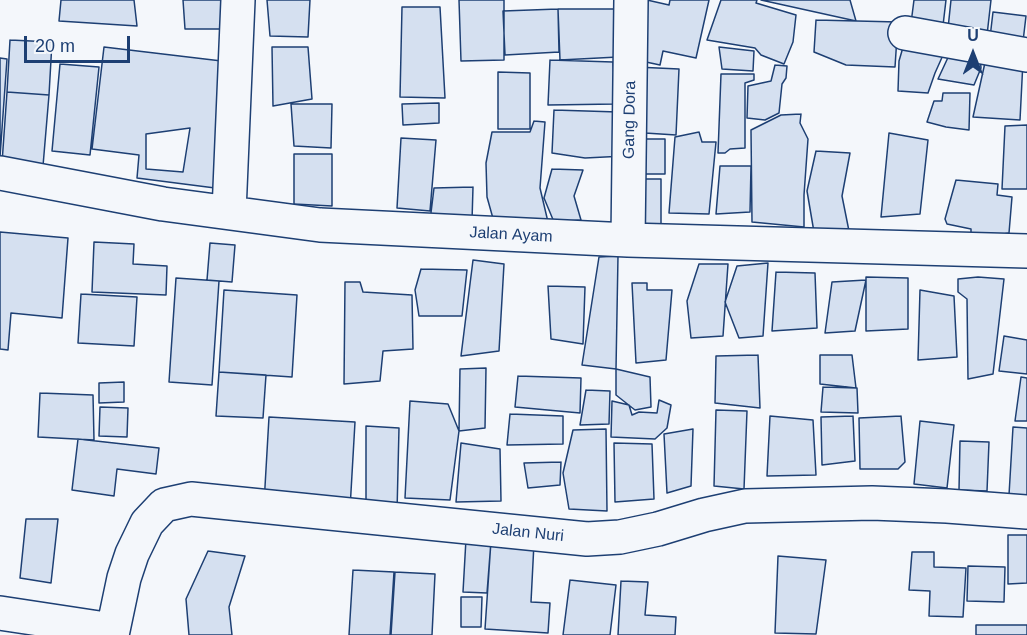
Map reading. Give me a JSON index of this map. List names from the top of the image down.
{
  "streets": {
    "street": ["Gang Dora", "Jalan Ayam", "Jalan Nuri"]
  },
  "crossings": [
    ["Gang Dora", "Jalan Ayam"]
  ],
  "scale_bar": "20 m",
  "north": "top"
}
